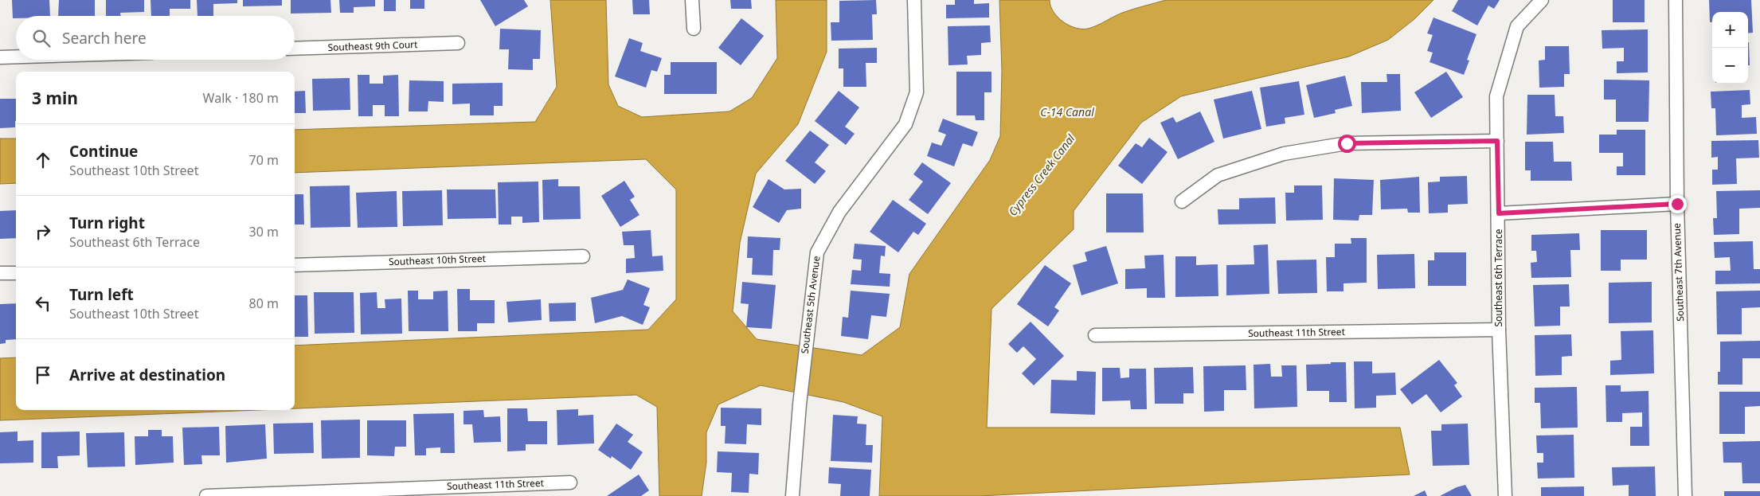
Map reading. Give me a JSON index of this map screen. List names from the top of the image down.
{
  "streets": {
    "street": [
      "Southeast 9th Court",
      "Southeast 10th Street",
      "Southeast 7th Avenue",
      "Southeast 6th Terrace",
      "Southeast 5th Avenue",
      "Southeast 11th Street"
    ]
  },
  "crossings": [
    ["Southeast 6th Terrace", "Southeast 11th Street"]
  ],
  "water": ["C-14 Canal", "Cypress Creek Canal"],
  "page": {
    "map_buttons": ["+", "−"],
    "search": "Search here",
    "heading": ["3 min", "Walk · 180 m"],
    "list": [
      ["Continue", "Southeast 10th Street", "70 m"],
      ["Turn right", "Southeast 6th Terrace", "30 m"],
      ["Turn left", "Southeast 10th Street", "80 m"],
      "Arrive at destination"
    ]
  }
}
